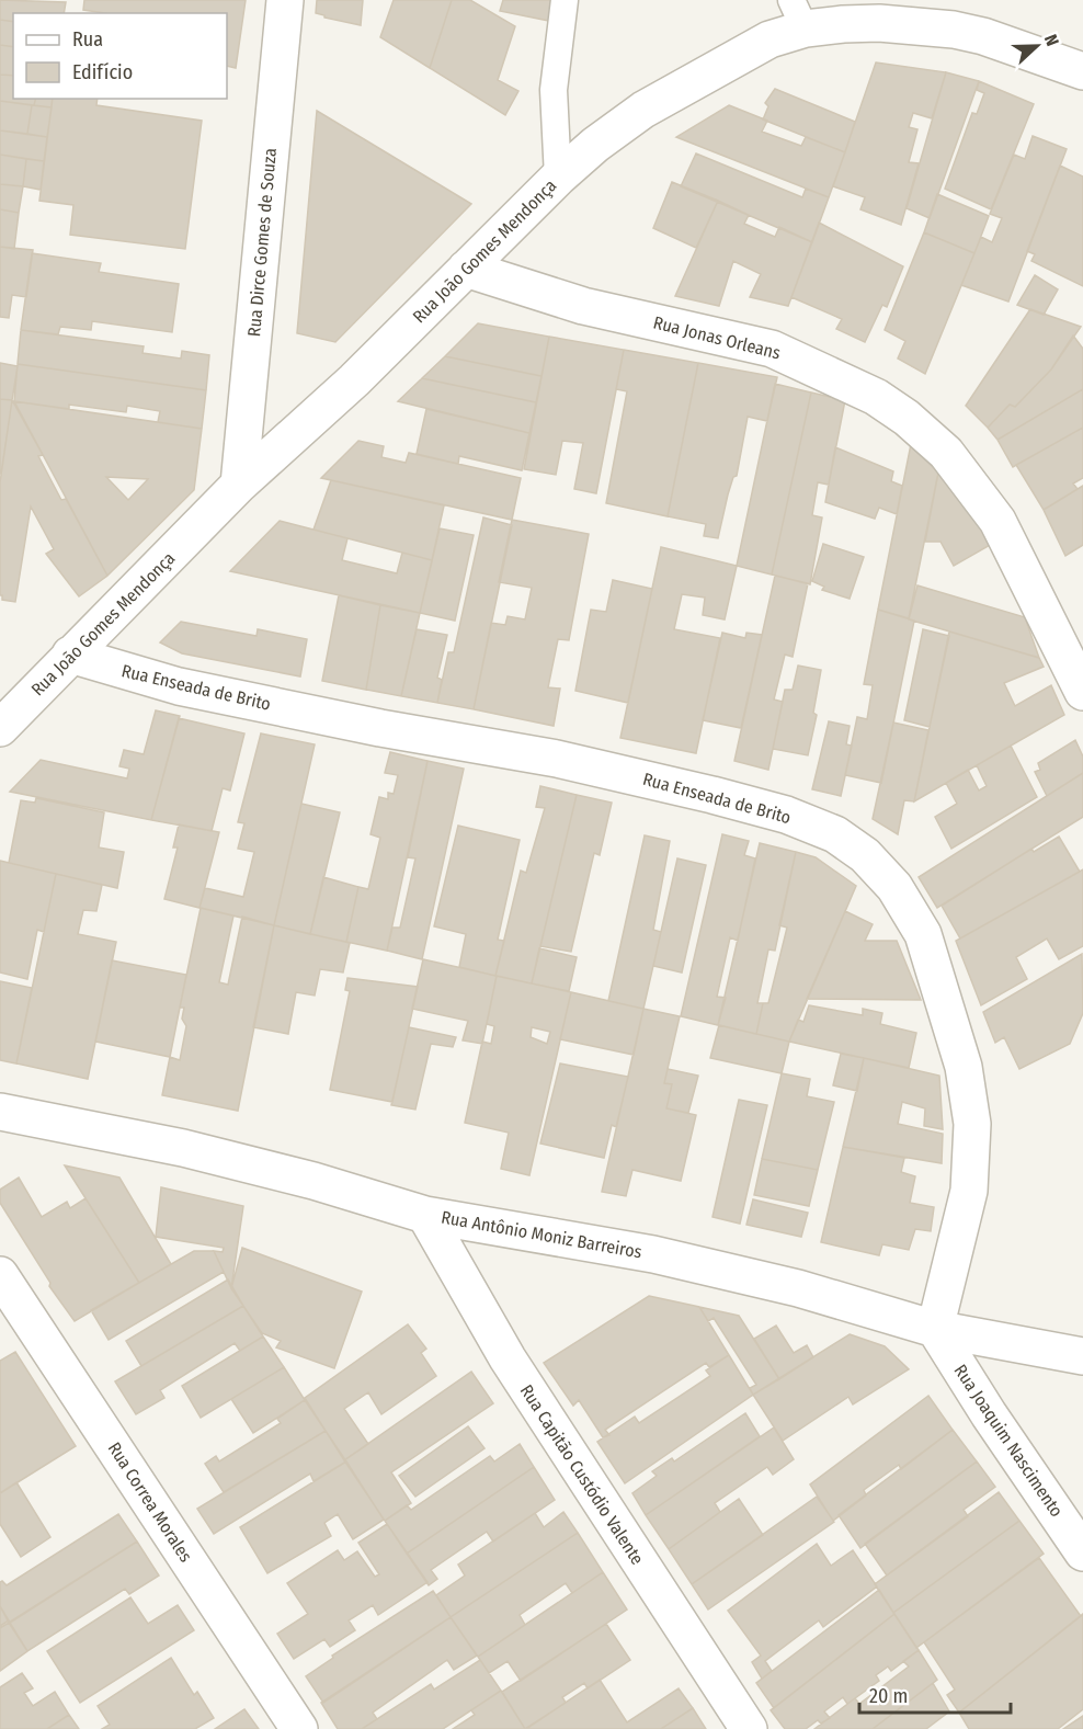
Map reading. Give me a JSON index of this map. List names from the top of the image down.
{
  "streets": {
    "street": [
      "Rua Dirce Gomes de Souza",
      "Rua João Gomes Mendonça",
      "Rua Jonas Orleans",
      "Rua Enseada de Brito",
      "Rua Antônio Moniz Barreiros",
      "Rua Joaquim Nascimento",
      "Rua Capitão Custódio Valente",
      "Rua Correa Morales"
    ]
  },
  "crossings": [
    ["Rua Dirce Gomes de Souza", "Rua João Gomes Mendonça"],
    ["Rua João Gomes Mendonça", "Rua Jonas Orleans"],
    ["Rua João Gomes Mendonça", "Rua Enseada de Brito"],
    ["Rua Enseada de Brito", "Rua Antônio Moniz Barreiros"],
    ["Rua Enseada de Brito", "Rua Joaquim Nascimento"],
    ["Rua Antônio Moniz Barreiros", "Rua Joaquim Nascimento"],
    ["Rua Antônio Moniz Barreiros", "Rua Capitão Custódio Valente"]
  ],
  "legend": ["Rua", "Edifício"],
  "scale_bar": "20 m",
  "north": "right"
}
